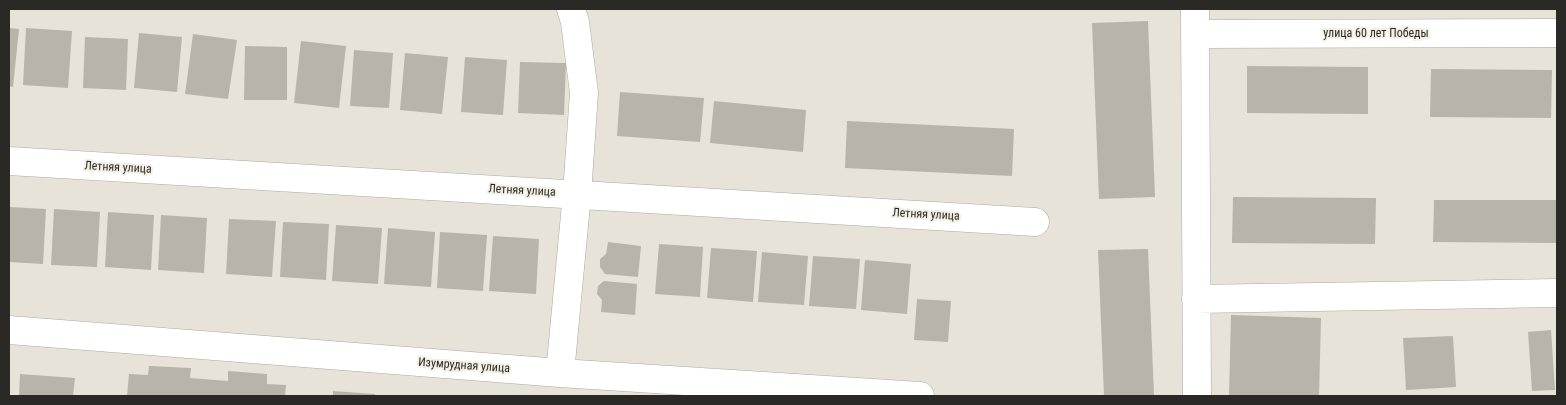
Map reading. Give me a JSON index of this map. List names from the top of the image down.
{
  "streets": {
    "street": ["улица 60 лет Победы", "Летняя улица", "Изумрудная улица"]
  }
}
